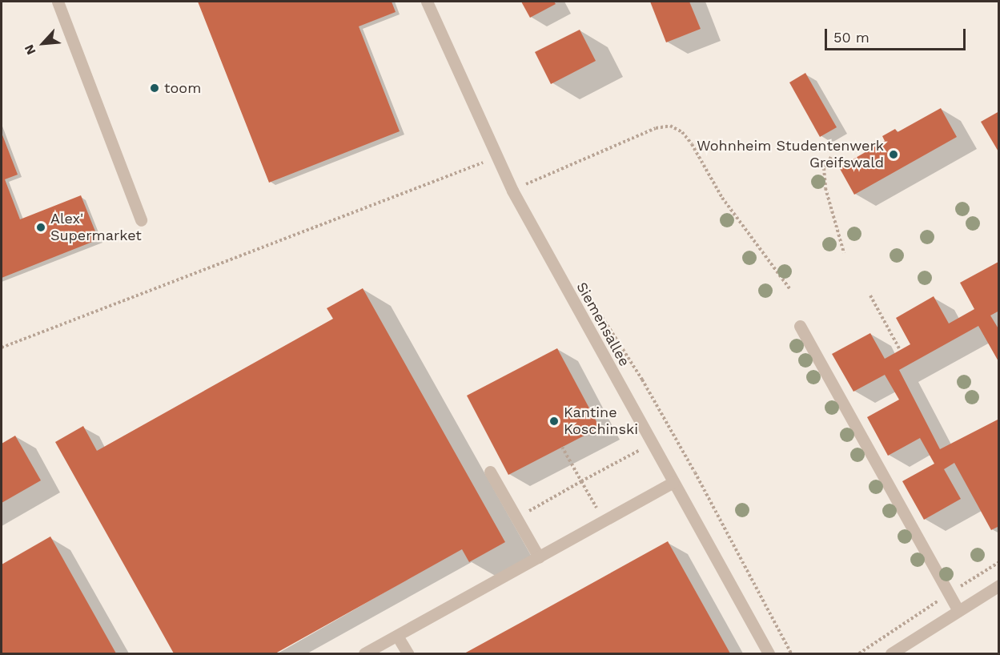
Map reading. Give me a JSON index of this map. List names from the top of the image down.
{
  "streets": {
    "street": ["Siemensallee"]
  },
  "places": [
    "toom",
    "Wohnheim Studentenwerk Greifswald",
    "Alex' Supermarket",
    "Kantine Koschinski"
  ],
  "scale_bar": "50 m",
  "north": "bottom left"
}
